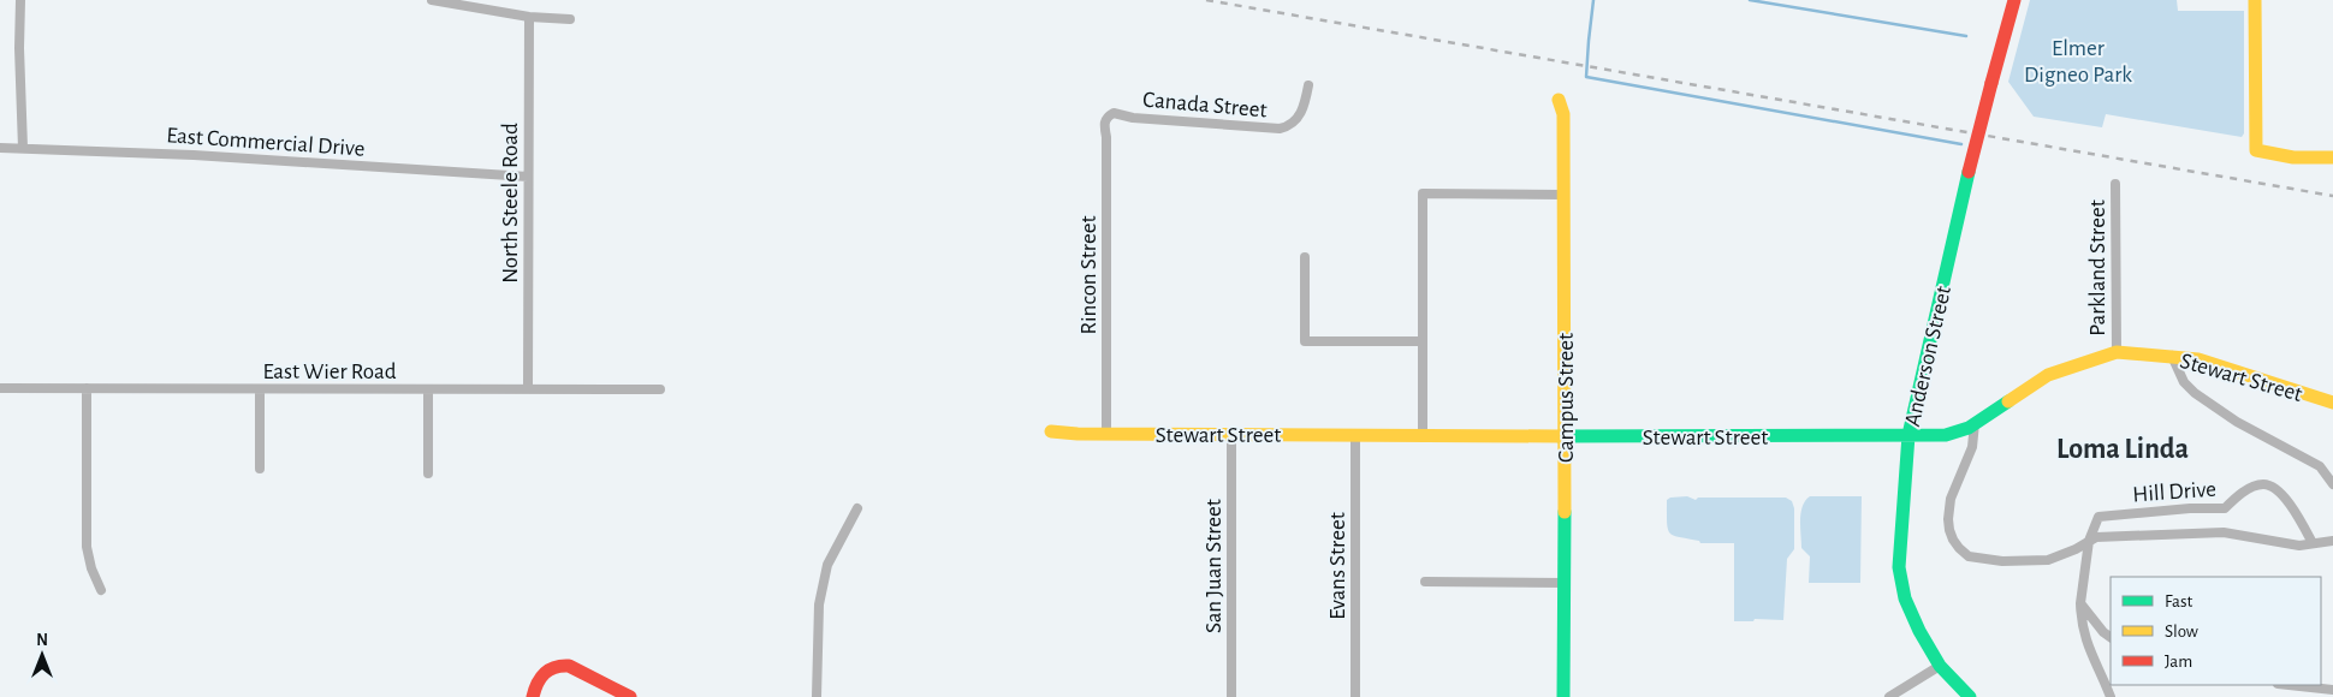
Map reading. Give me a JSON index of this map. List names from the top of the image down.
{
  "streets": {
    "street": [
      "Canada Street",
      "East Commercial Drive",
      "North Steele Road",
      "Parkland Street",
      "Rincon Street",
      "Anderson Street",
      "East Wier Road",
      "Stewart Street",
      "Campus Street",
      "Hill Drive",
      "San Juan Street",
      "Evans Street"
    ]
  },
  "crossings": [
    ["Canada Street", "Rincon Street"],
    ["East Commercial Drive", "North Steele Road"],
    ["North Steele Road", "East Wier Road"],
    ["Parkland Street", "Stewart Street"],
    ["Rincon Street", "Stewart Street"],
    ["Anderson Street", "Stewart Street"],
    ["Stewart Street", "Campus Street"],
    ["Stewart Street", "San Juan Street"],
    ["Stewart Street", "Evans Street"]
  ],
  "districts": ["Loma Linda"],
  "parks": ["Elmer Digneo Park"],
  "legend": ["Fast", "Slow", "Jam"],
  "north": "top"
}
